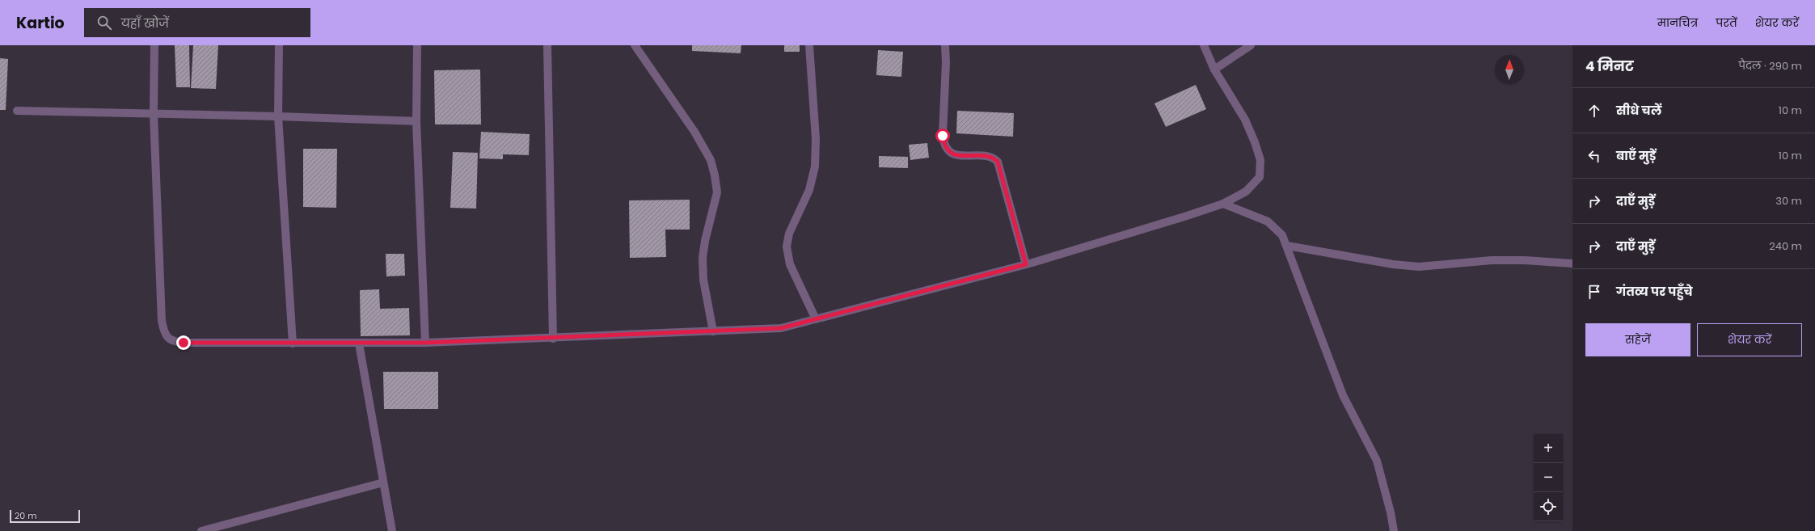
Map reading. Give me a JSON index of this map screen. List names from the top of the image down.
{
  "scale_bar": "20 m",
  "north": "top",
  "page": {
    "header": "Kartio",
    "search": "यहाँ खोजें",
    "nav": ["मानचित्र", "परतें", "शेयर करें"],
    "heading": ["4 मिनट", "पैदल · 290 m"],
    "list": [
      ["सीधे चलें", "10 m"],
      ["बाएँ मुड़ें", "10 m"],
      ["दाएँ मुड़ें", "30 m"],
      ["दाएँ मुड़ें", "240 m"],
      "गंतव्य पर पहुँचे"
    ],
    "buttons": ["सहेजें", "शेयर करें"],
    "map_buttons": ["+", "−"],
    "scale": "20 m"
  }
}
